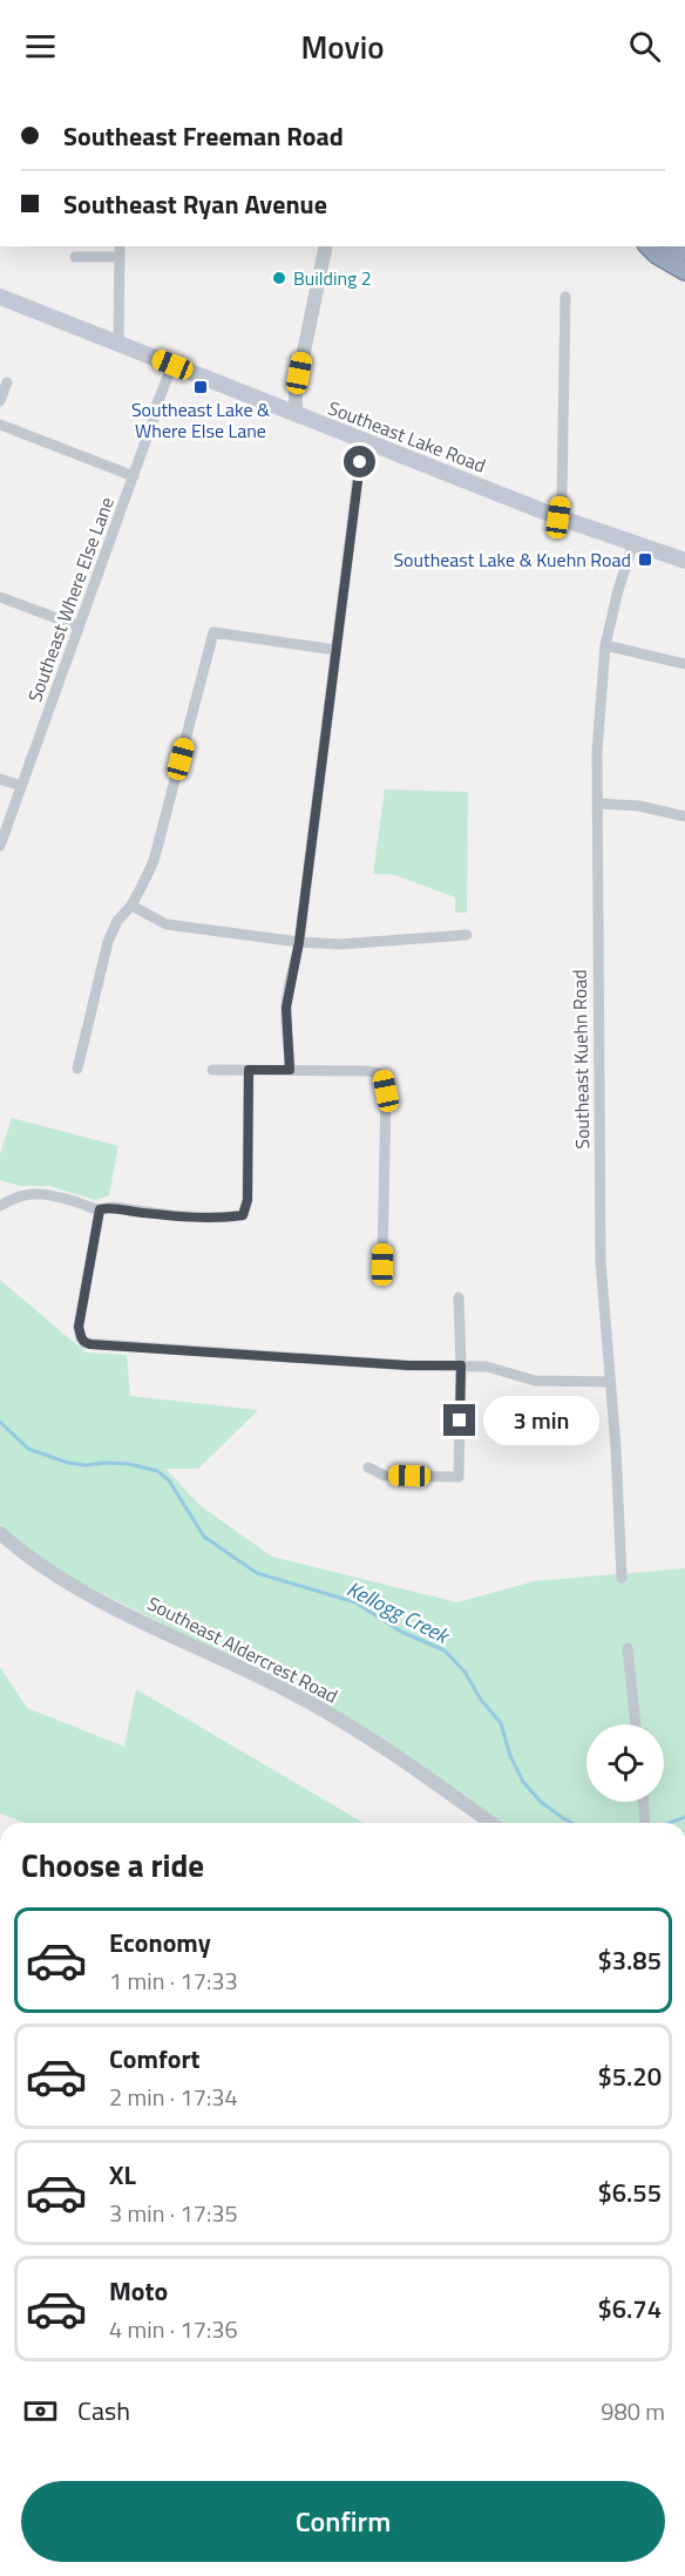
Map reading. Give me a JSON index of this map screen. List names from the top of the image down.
{
  "streets": {
    "main road": ["Southeast Lake Road"],
    "street": ["Southeast Where Else Lane", "Southeast Kuehn Road", "Southeast Aldercrest Road"]
  },
  "crossings": [
    ["Southeast Lake Road", "Southeast Where Else Lane"],
    ["Southeast Lake Road", "Southeast Kuehn Road"]
  ],
  "water": ["Kellogg Creek"],
  "places": {
    "other": ["Building 2"],
    "transit": ["Southeast Lake & Where Else Lane", "Southeast Lake & Kuehn Road"]
  },
  "page": {
    "header": "Movio",
    "banner": ["Southeast Freeman Road", "Southeast Ryan Avenue"],
    "bubble": "3 min",
    "heading": "Choose a ride",
    "list": [
      {
        "name": "Economy",
        "note": "1 min · 17:33",
        "value": "$3.85"
      },
      {
        "name": "Comfort",
        "note": "2 min · 17:34",
        "value": "$5.20"
      },
      {
        "name": "XL",
        "note": "3 min · 17:35",
        "value": "$6.55"
      },
      {
        "name": "Moto",
        "note": "4 min · 17:36",
        "value": "$6.74"
      }
    ],
    "pay": ["Cash", "980 m"],
    "buttons": "Confirm"
  }
}
